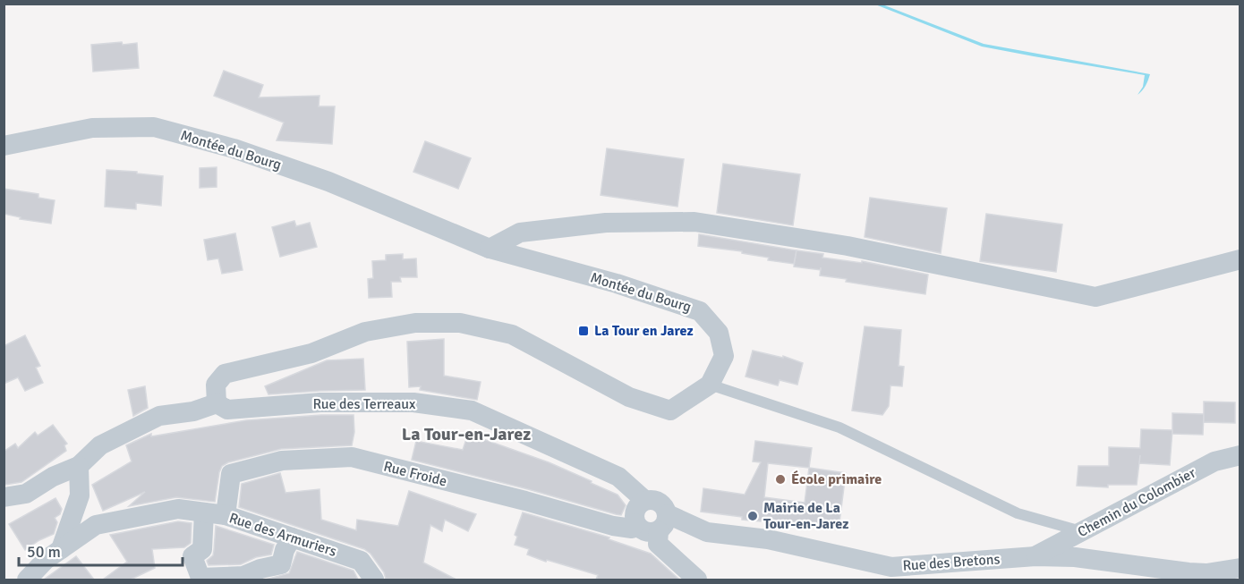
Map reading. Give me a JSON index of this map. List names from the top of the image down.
{
  "streets": {
    "street": [
      "Montée du Bourg",
      "Rue des Terreaux",
      "Rue Froide",
      "Chemin du Colombier",
      "Rue des Armuriers",
      "Rue des Bretons"
    ]
  },
  "crossings": [
    ["Rue des Terreaux", "Rue Froide"],
    ["Rue des Terreaux", "Rue des Bretons"],
    ["Rue Froide", "Rue des Armuriers"],
    ["Rue Froide", "Rue des Bretons"],
    ["Chemin du Colombier", "Rue des Bretons"]
  ],
  "districts": ["La Tour-en-Jarez"],
  "places": {
    "transit": ["La Tour en Jarez"],
    "other": ["École primaire", "Mairie de La Tour-en-Jarez"]
  },
  "scale_bar": "50 m"
}
